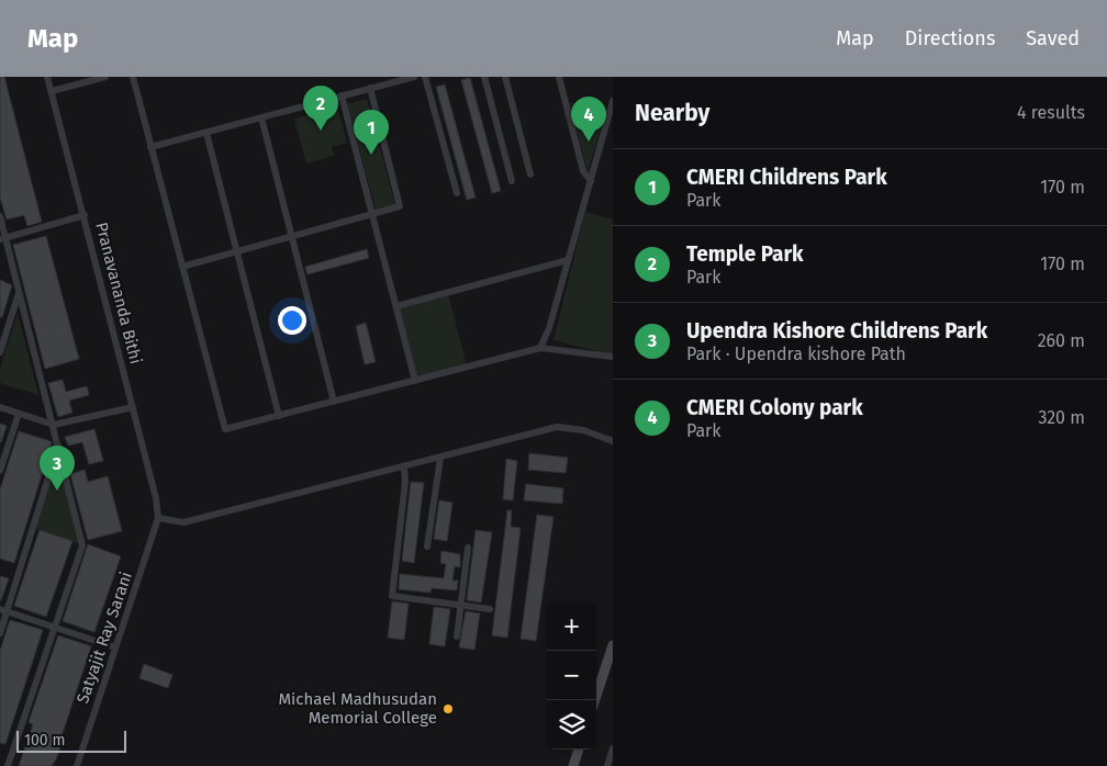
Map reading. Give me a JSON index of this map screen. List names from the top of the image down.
{
  "streets": {
    "street": ["Pranavananda Bithi", "Satyajit Ray Sarani"]
  },
  "crossings": [
    ["Pranavananda Bithi", "Satyajit Ray Sarani"]
  ],
  "places": ["Michael Madhusudan Memorial College"],
  "scale_bar": "100 m",
  "page": {
    "header": "Map",
    "nav": ["Map", "Directions", "Saved"],
    "heading": ["Nearby", "4 results"],
    "pins": [
      "2",
      "4",
      "1",
      "3"
    ],
    "list": [
      {
        "mark": "1",
        "name": "CMERI Childrens Park",
        "note": "Park",
        "value": "170 m"
      },
      {
        "mark": "2",
        "name": "Temple Park",
        "note": "Park",
        "value": "170 m"
      },
      {
        "mark": "3",
        "name": "Upendra Kishore Childrens Park",
        "note": "Park · Upendra kishore Path",
        "value": "260 m"
      },
      {
        "mark": "4",
        "name": "CMERI Colony park",
        "note": "Park",
        "value": "320 m"
      }
    ],
    "map_buttons": ["+", "−"],
    "scale": "100 m"
  }
}
